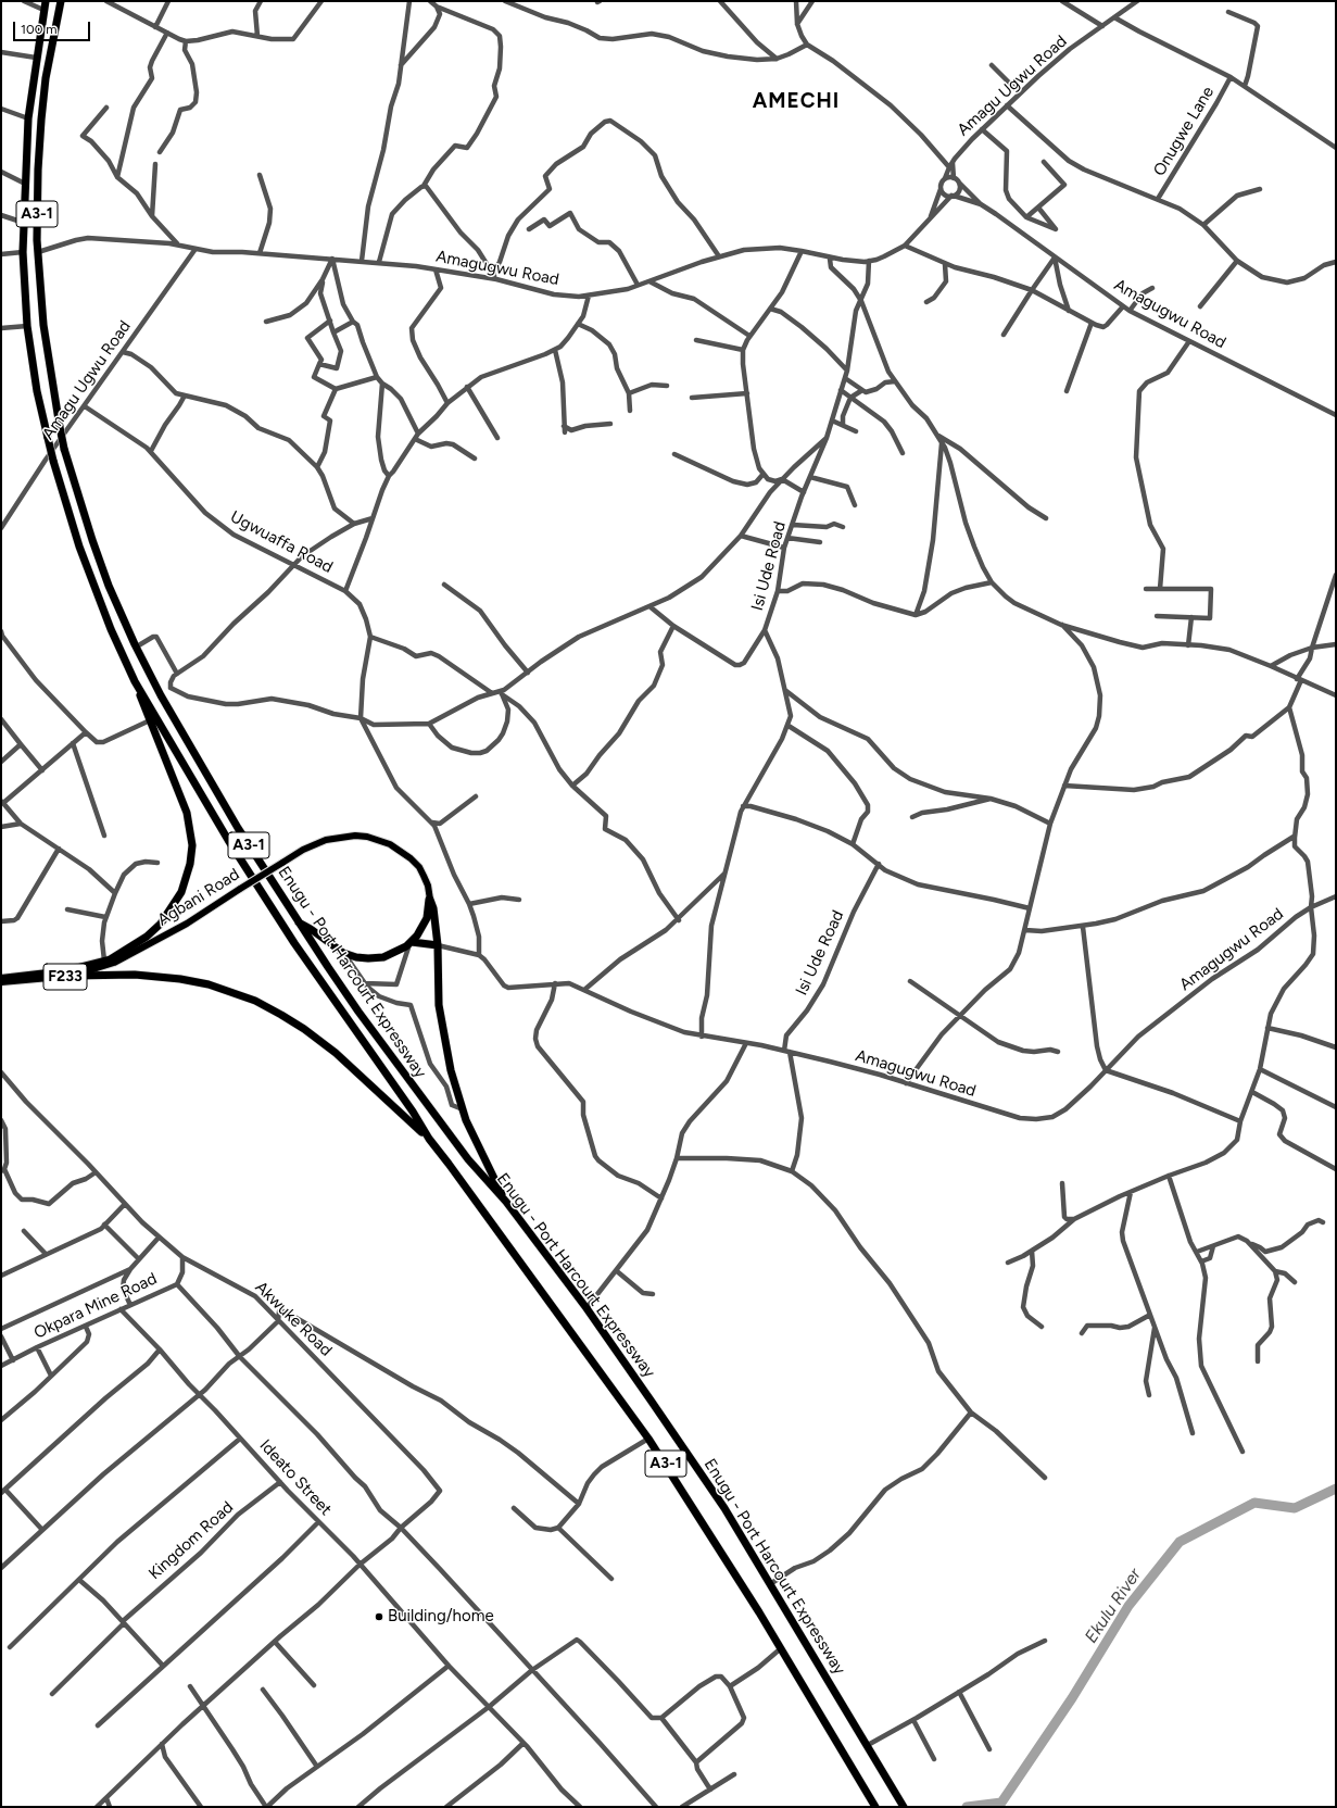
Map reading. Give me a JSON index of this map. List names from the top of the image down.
{
  "streets": {
    "highway": ["A3-1", "Enugu - Port Harcourt Expressway"],
    "main road": ["Agbani Road", "F233"],
    "street": [
      "Amagu Ugwu Road",
      "Onugwe Lane",
      "Amagugwu Road",
      "Ugwuaffa Road",
      "Isi Ude Road",
      "Okpara Mine Road",
      "Akwuke Road",
      "Ideato Street",
      "Kingdom Road"
    ]
  },
  "crossings": [
    ["Amagu Ugwu Road", "Amagugwu Road"],
    ["Amagu Ugwu Road", "Ugwuaffa Road"],
    ["Amagugwu Road", "Isi Ude Road"],
    ["Amagugwu Road", "Enugu - Port Harcourt Expressway"],
    ["Okpara Mine Road", "Akwuke Road"],
    ["Okpara Mine Road", "Ideato Street"],
    ["Akwuke Road", "Ideato Street"],
    ["Ideato Street", "Kingdom Road"]
  ],
  "districts": ["AMECHI"],
  "water": ["Ekulu River"],
  "places": ["Building/home"],
  "scale_bar": "100 m"
}
